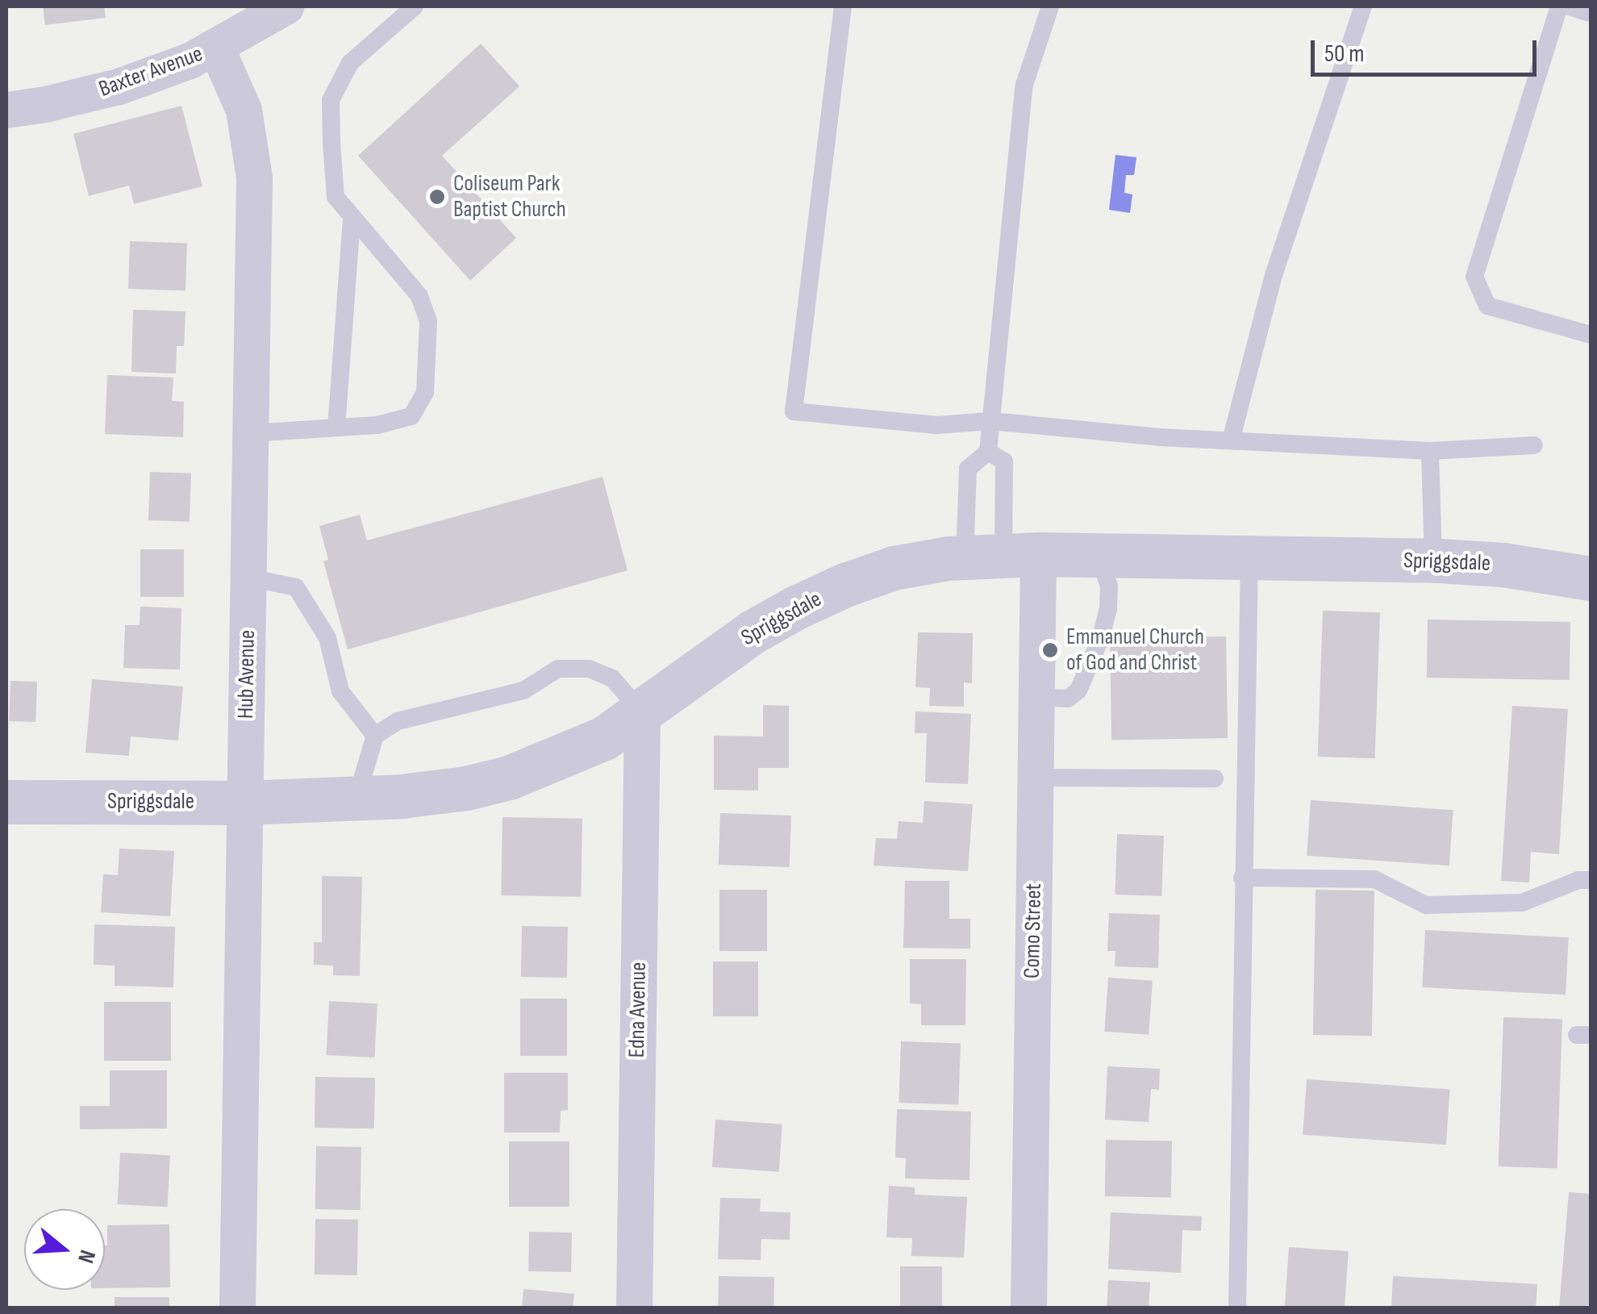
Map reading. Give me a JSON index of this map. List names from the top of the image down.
{
  "streets": {
    "street": [
      "Baxter Avenue",
      "Spriggsdale",
      "Hub Avenue",
      "Como Street",
      "Edna Avenue"
    ]
  },
  "crossings": [
    ["Baxter Avenue", "Hub Avenue"],
    ["Spriggsdale", "Hub Avenue"],
    ["Spriggsdale", "Como Street"],
    ["Spriggsdale", "Edna Avenue"]
  ],
  "places": ["Coliseum Park Baptist Church", "Emmanuel Church of God and Christ"],
  "scale_bar": "50 m",
  "north": "right"
}
